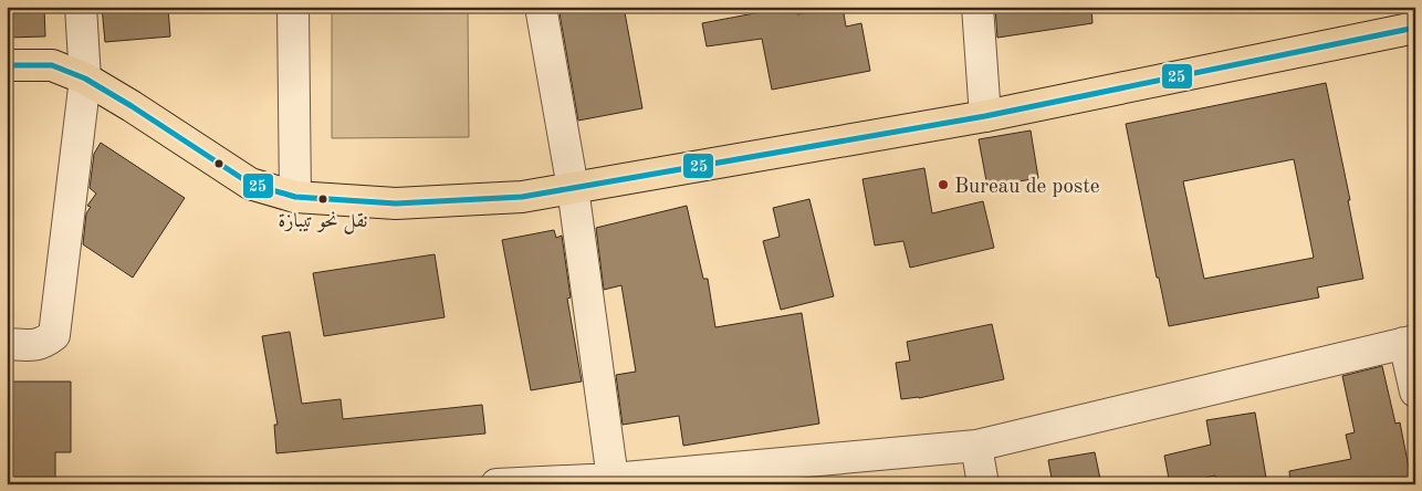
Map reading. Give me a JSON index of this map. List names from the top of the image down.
{
  "places": ["Bureau de poste", "نقل نحو تيبازة"],
  "lines": ["transit line 25"]
}
